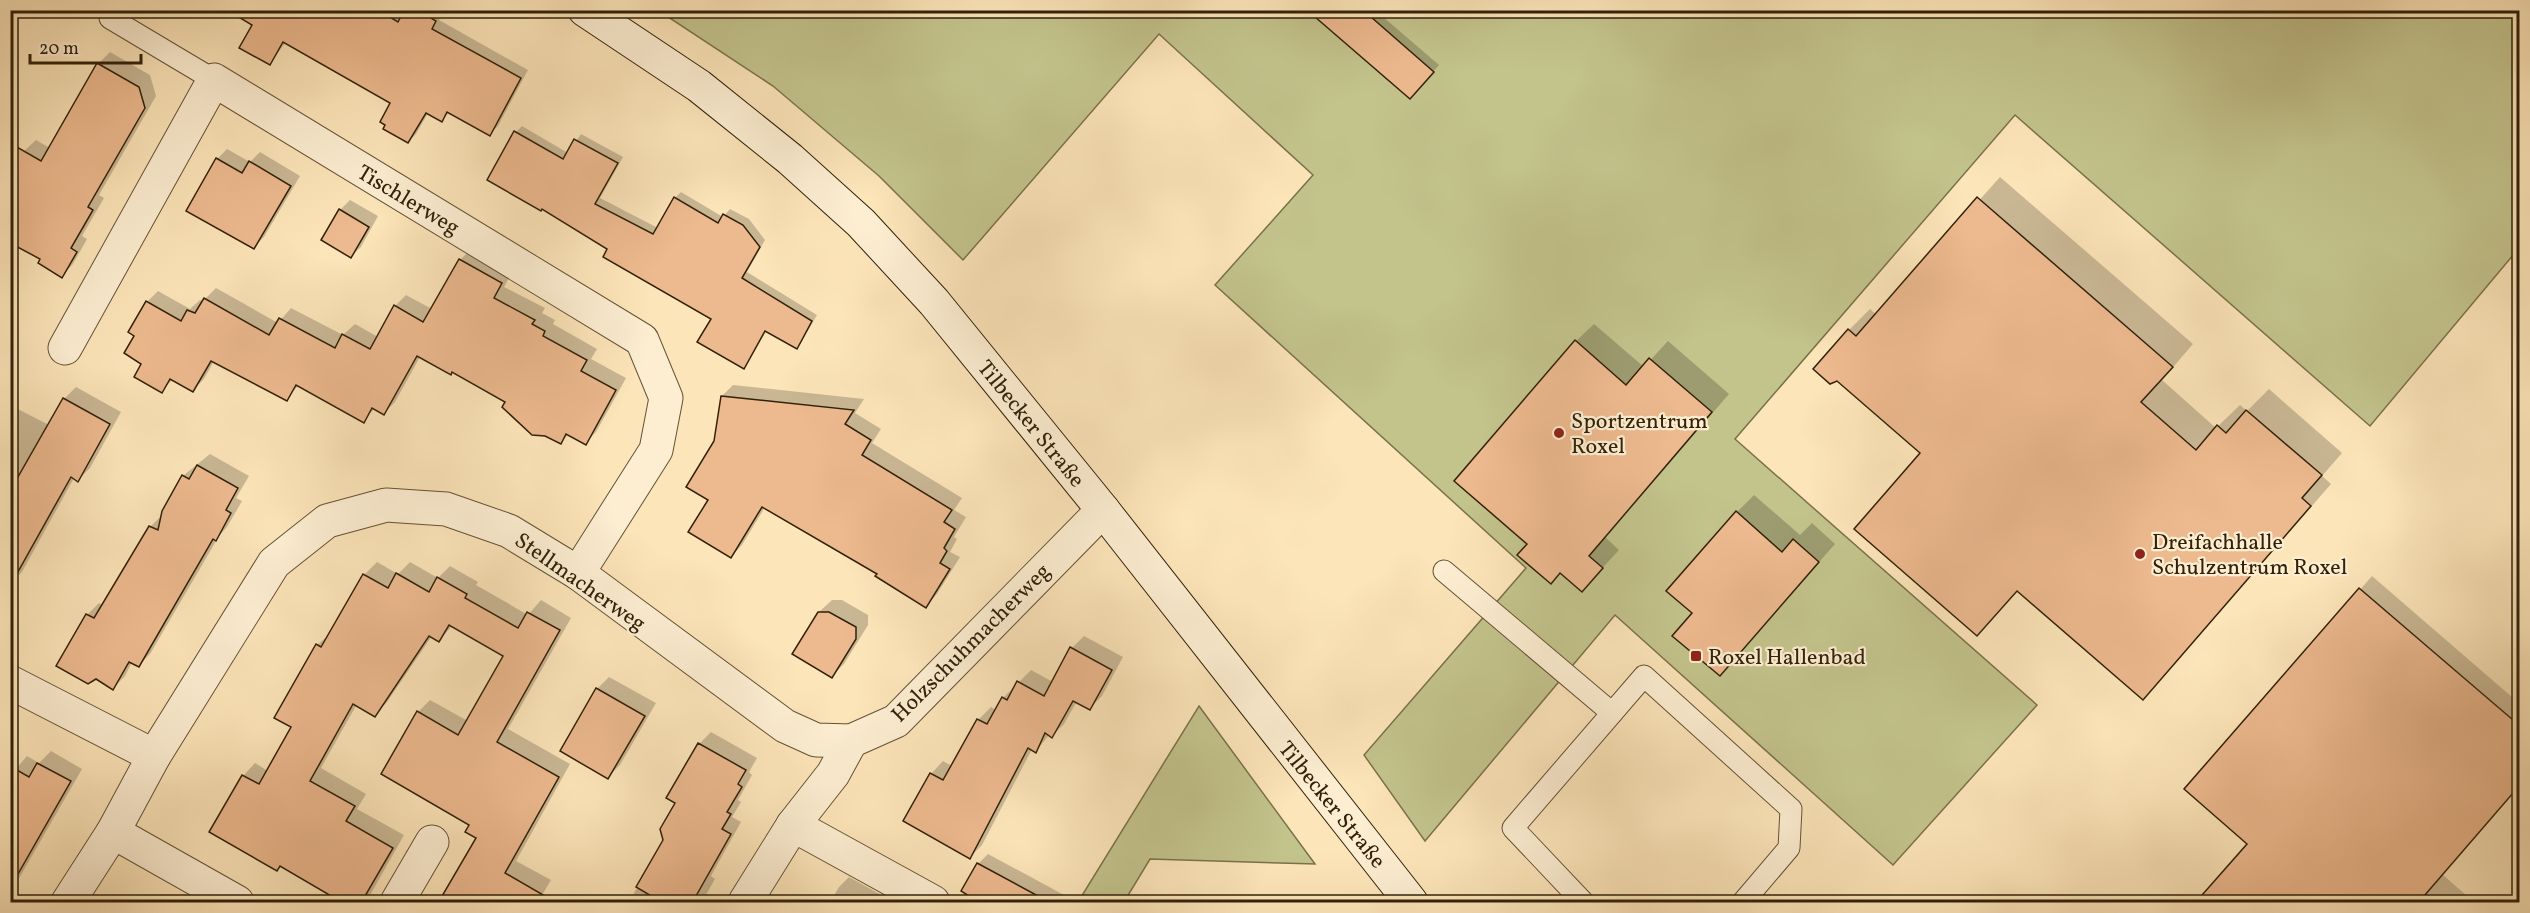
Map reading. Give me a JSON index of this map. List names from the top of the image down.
{
  "streets": {
    "street": [
      "Tischlerweg",
      "Tilbecker Straße",
      "Stellmacherweg",
      "Holzschuhmacherweg"
    ]
  },
  "crossings": [
    ["Tischlerweg", "Stellmacherweg"],
    ["Tilbecker Straße", "Holzschuhmacherweg"],
    ["Stellmacherweg", "Holzschuhmacherweg"]
  ],
  "places": {
    "other": ["Sportzentrum Roxel", "Dreifachhalle Schulzentrum Roxel"],
    "transit": ["Roxel Hallenbad"]
  },
  "scale_bar": "20 m"
}
